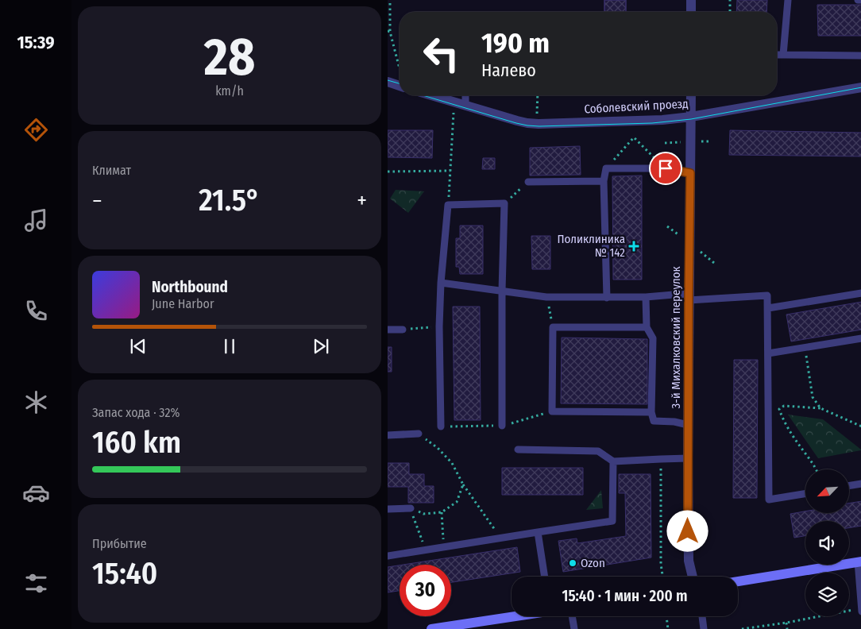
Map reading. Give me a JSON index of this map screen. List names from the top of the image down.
{
  "streets": {
    "street": ["Соболевский проезд", "3-й Михалковский переулок"]
  },
  "crossings": [
    ["Соболевский проезд", "3-й Михалковский переулок"]
  ],
  "places": {
    "health": ["Поликлиника № 142"],
    "other": ["Ozon"]
  },
  "north": "bottom left",
  "page": {
    "tabs": "15:39",
    "tile": [
      ["28", "km/h"],
      "Климат",
      ["Запас хода · 32%", "160 km"],
      ["Прибытие", "15:40"]
    ],
    "turn": ["190 m", "Налево"],
    "heat": ["−", "21.5°", "+"],
    "song": ["Northbound", "June Harbor"],
    "limit": "30",
    "trip": "15:40 · 1 мин · 200 m"
  }
}
